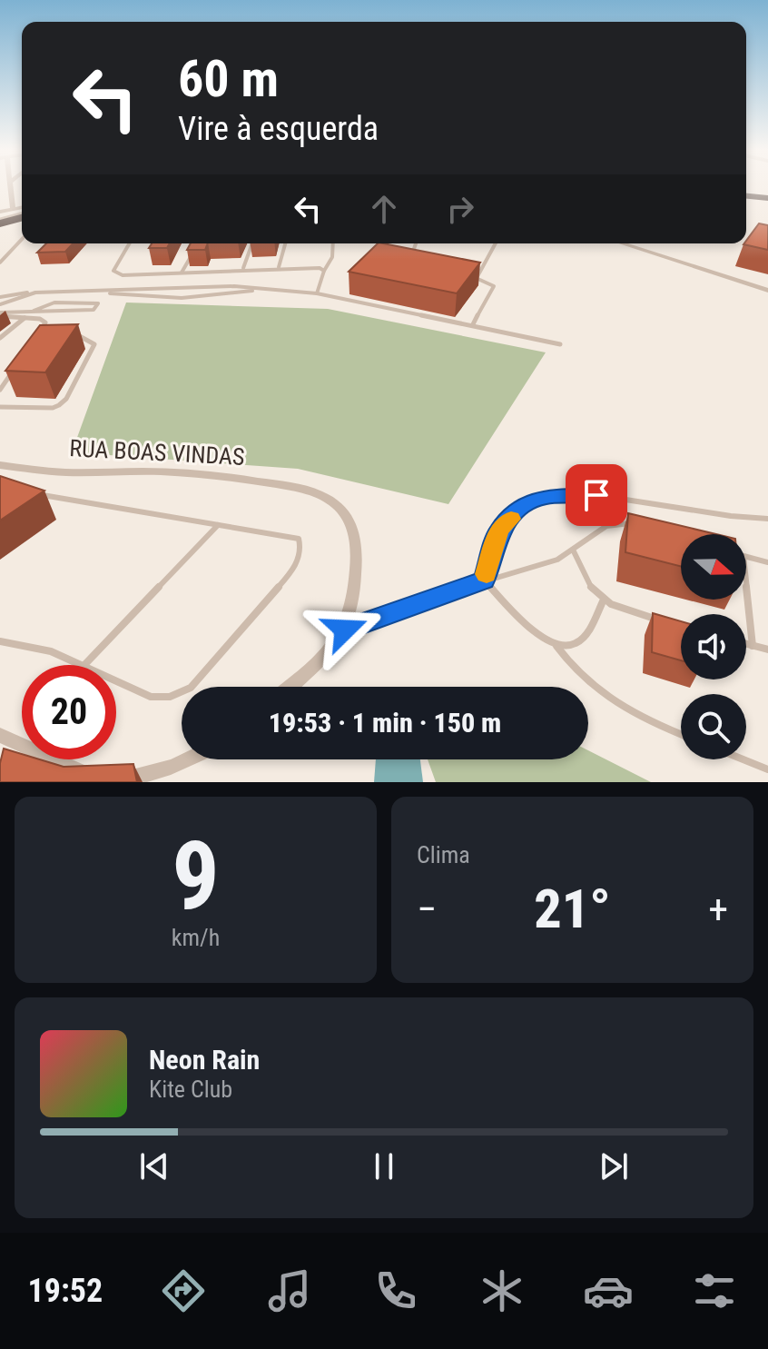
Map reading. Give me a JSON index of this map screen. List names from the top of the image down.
{
  "streets": {
    "street": ["RUA BOAS VINDAS"]
  },
  "north": "right",
  "page": {
    "turn": ["60 m", "Vire à esquerda"],
    "limit": "20",
    "trip": "19:53 · 1 min · 150 m",
    "tile": [
      ["9", "km/h"],
      "Clima"
    ],
    "heat": ["−", "21°", "+"],
    "song": ["Neon Rain", "Kite Club"],
    "tabs": "19:52"
  }
}
